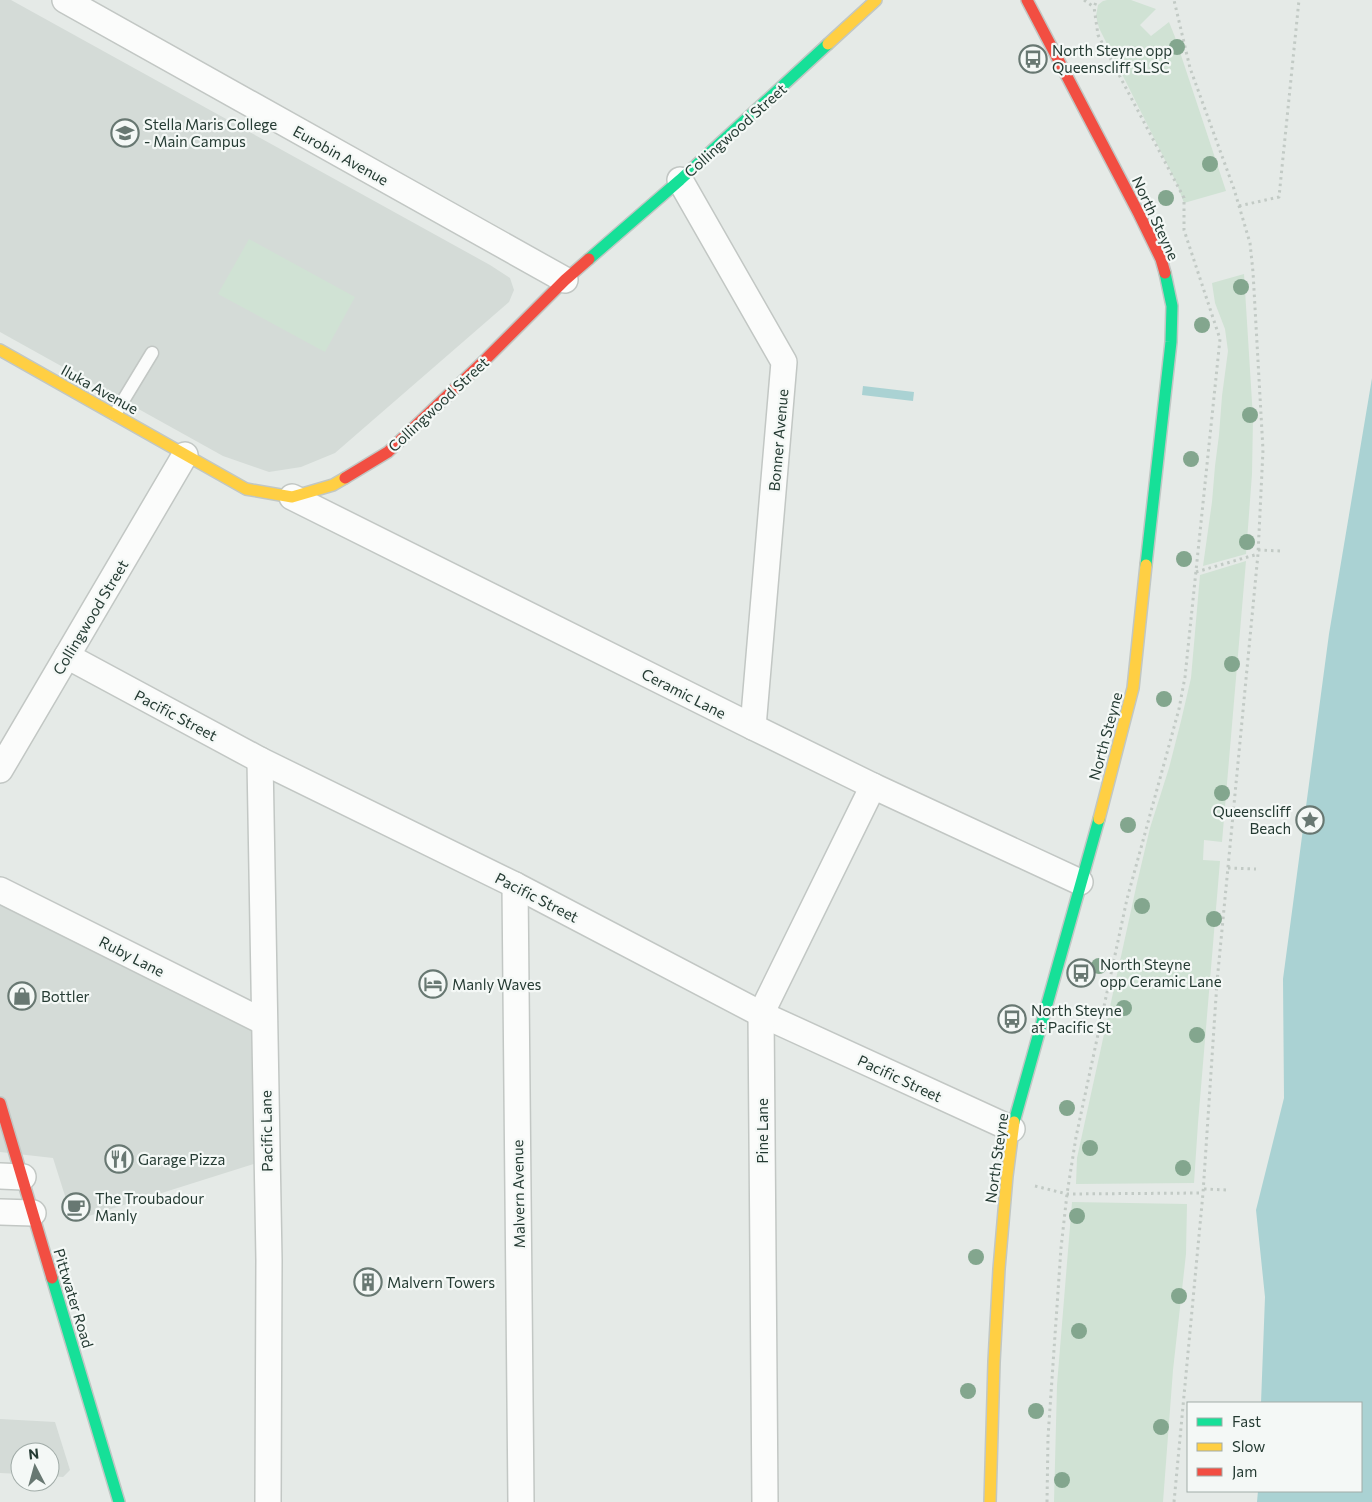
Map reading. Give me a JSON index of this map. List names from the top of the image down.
{
  "streets": {
    "main road": [
      "Collingwood Street",
      "North Steyne",
      "Iluka Avenue",
      "Pittwater Road"
    ],
    "street": [
      "Eurobin Avenue",
      "Bonner Avenue",
      "Ceramic Lane",
      "Pacific Street",
      "Ruby Lane",
      "Pacific Lane",
      "Pine Lane",
      "Malvern Avenue"
    ]
  },
  "crossings": [
    ["Collingwood Street", "Eurobin Avenue"],
    ["Collingwood Street", "Iluka Avenue"],
    ["Collingwood Street", "Bonner Avenue"],
    ["Collingwood Street", "Ceramic Lane"],
    ["Collingwood Street", "Pacific Street"],
    ["North Steyne", "Ceramic Lane"],
    ["North Steyne", "Pacific Street"],
    ["Bonner Avenue", "Ceramic Lane"],
    ["Ceramic Lane", "Pine Lane"],
    ["Pacific Street", "Pacific Lane"],
    ["Pacific Street", "Pine Lane"],
    ["Pacific Street", "Malvern Avenue"],
    ["Ruby Lane", "Pacific Lane"]
  ],
  "places": {
    "bus stop": ["North Steyne opp Queenscliff SLSC", "North Steyne opp Ceramic Lane", "North Steyne at Pacific St"],
    "school or university": ["Stella Maris College - Main Campus"],
    "place": ["Queenscliff Beach"],
    "hotel": ["Manly Waves"],
    "shop": ["Bottler"],
    "restaurant": ["Garage Pizza"],
    "cafe": ["The Troubadour Manly"],
    "building": ["Malvern Towers"]
  },
  "legend": ["Fast", "Slow", "Jam"],
  "north": "top"
}
